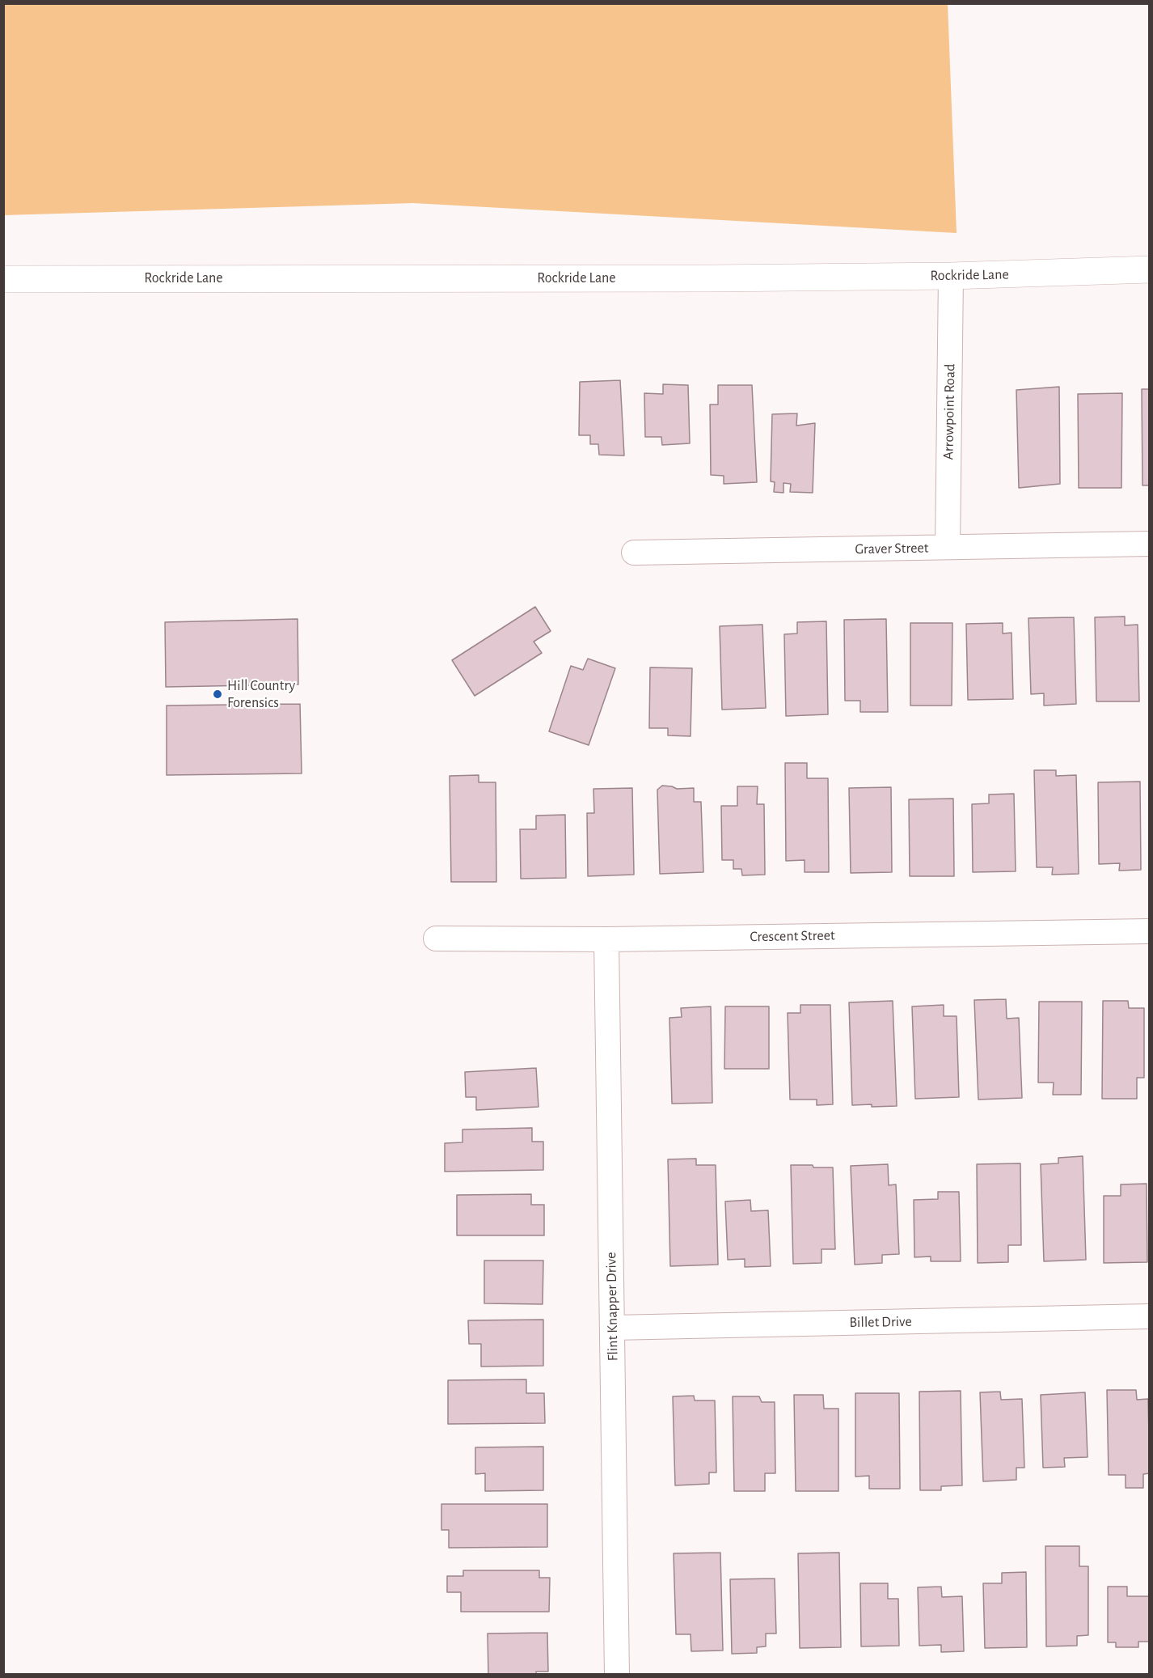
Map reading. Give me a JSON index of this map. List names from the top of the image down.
{
  "streets": {
    "street": [
      "Rockride Lane",
      "Arrowpoint Road",
      "Graver Street",
      "Crescent Street",
      "Flint Knapper Drive",
      "Billet Drive"
    ]
  },
  "crossings": [
    ["Rockride Lane", "Arrowpoint Road"],
    ["Arrowpoint Road", "Graver Street"],
    ["Crescent Street", "Flint Knapper Drive"],
    ["Flint Knapper Drive", "Billet Drive"]
  ],
  "places": ["Hill Country Forensics"]
}
